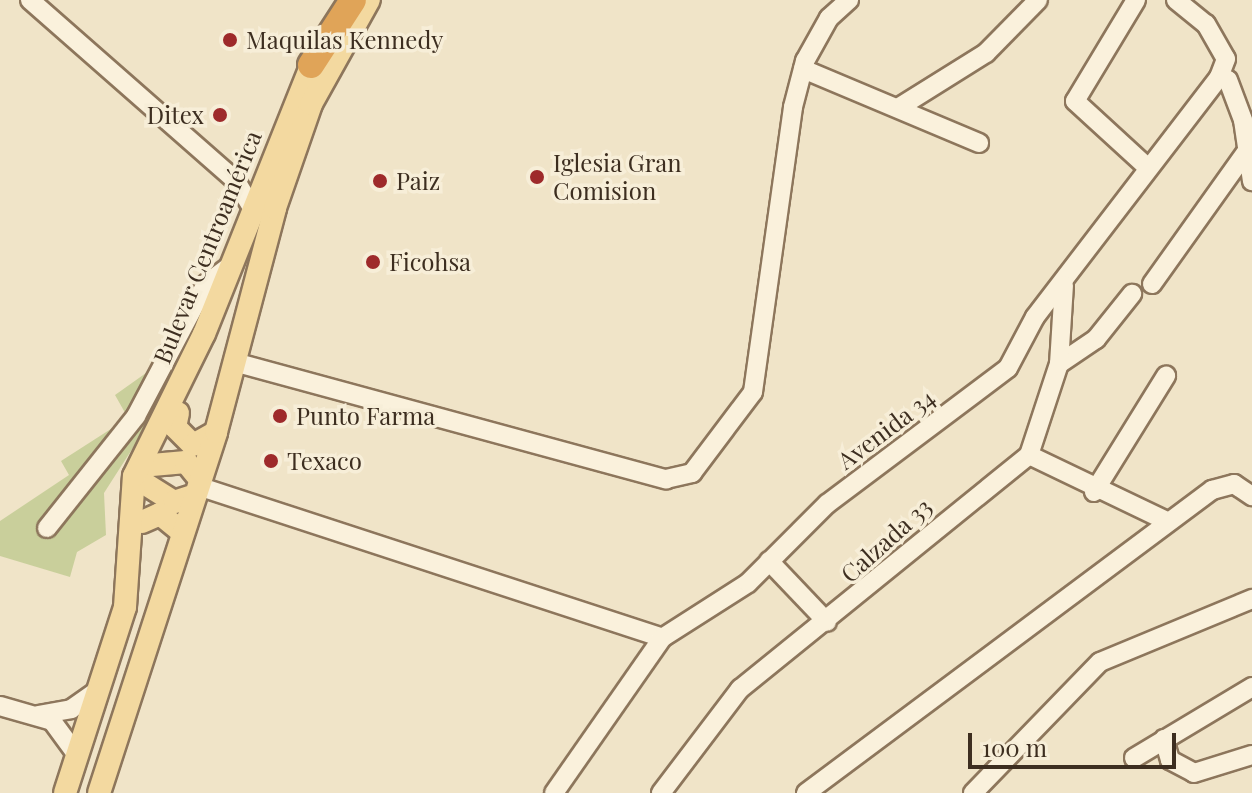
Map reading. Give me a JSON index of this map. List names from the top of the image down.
{
  "streets": {
    "main road": ["Bulevar Centroamérica"],
    "street": ["Avenida 34", "Calzada 33"]
  },
  "places": [
    "Maquilas Kennedy",
    "Ditex",
    "Iglesia Gran Comision",
    "Paiz",
    "Ficohsa",
    "Punto Farma",
    "Texaco"
  ],
  "scale_bar": "100 m"
}
